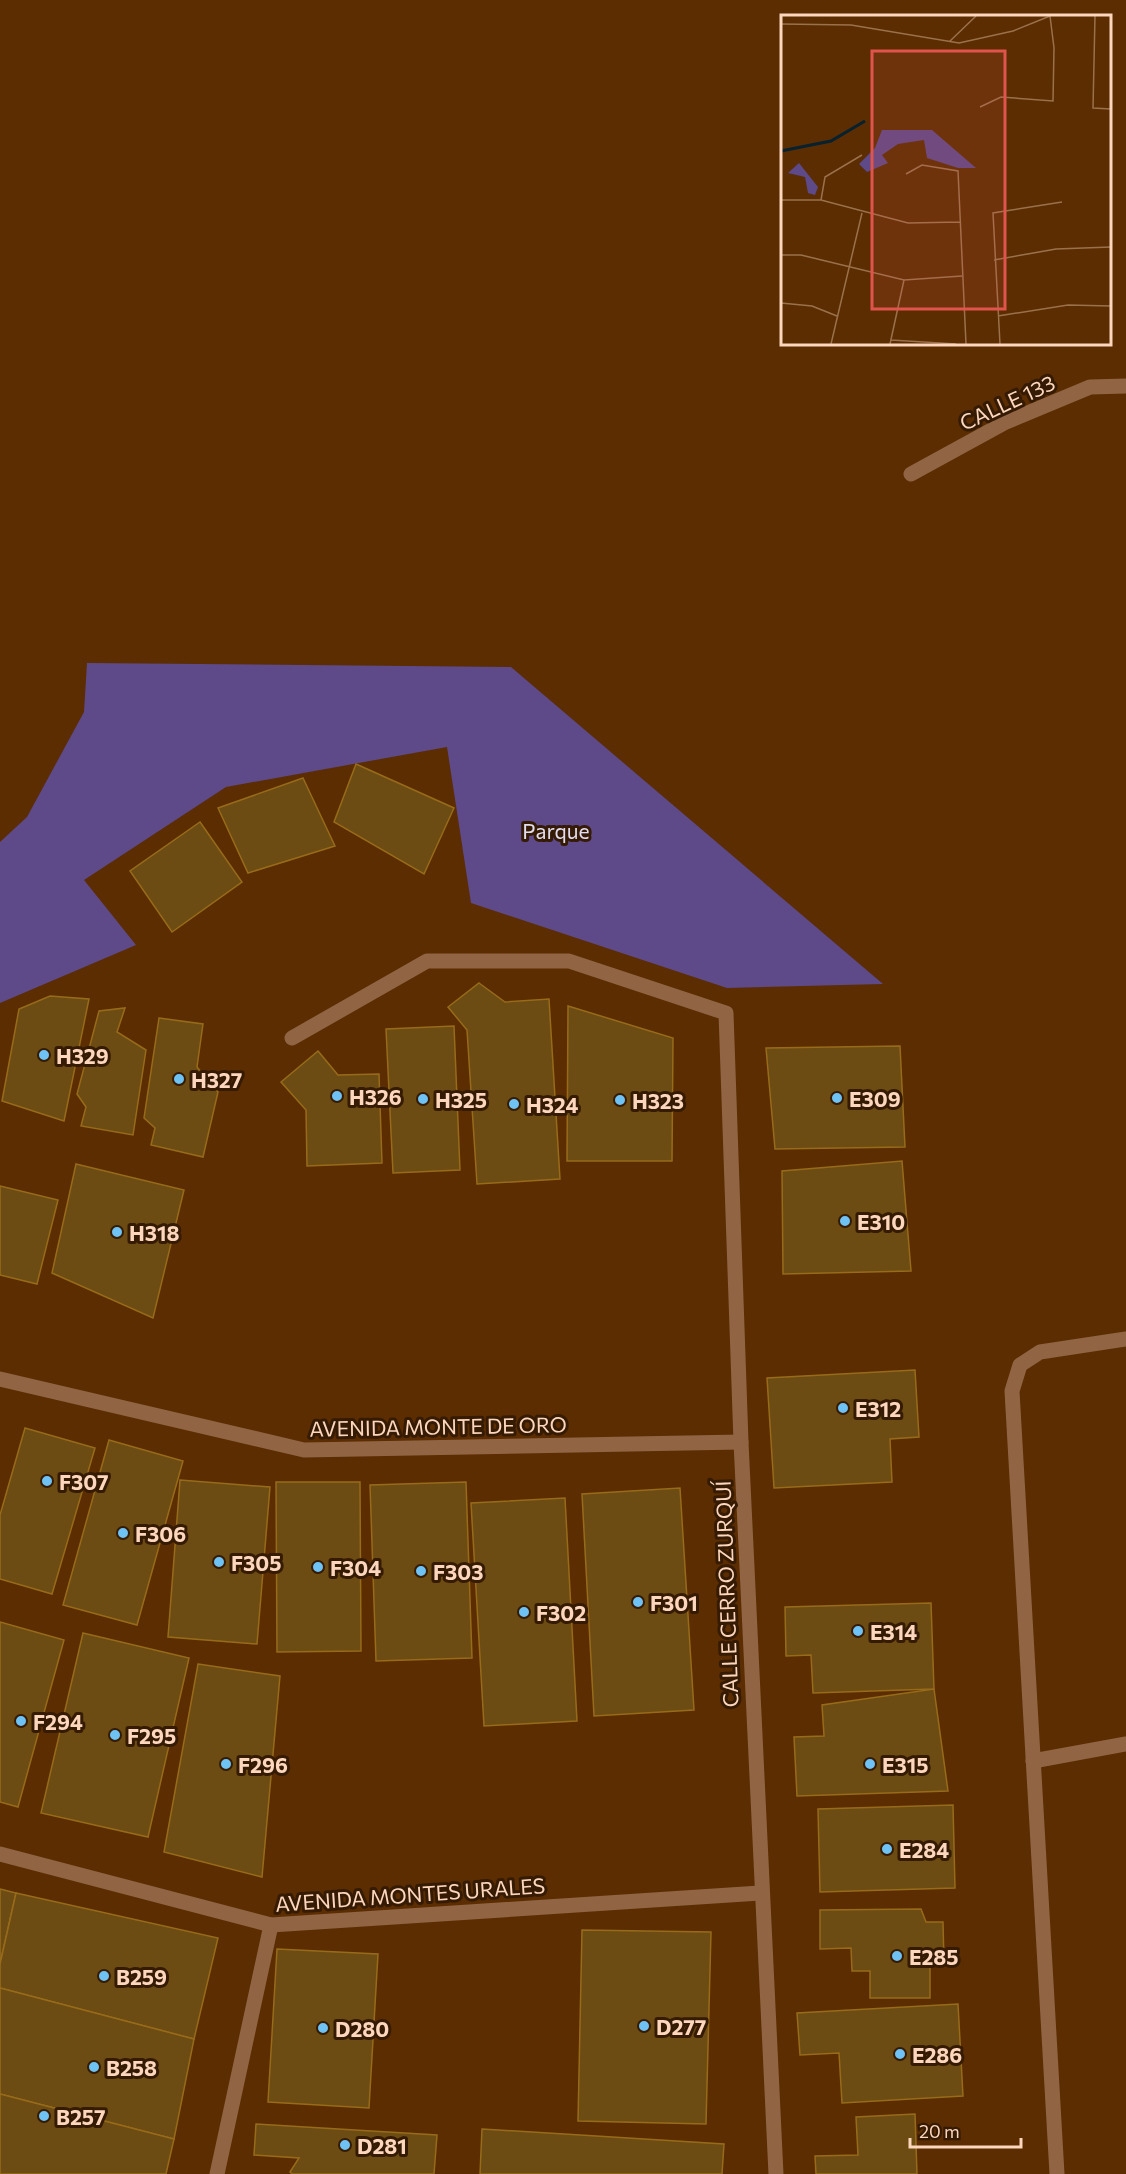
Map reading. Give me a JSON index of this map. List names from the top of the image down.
{
  "streets": {
    "street": [
      "CALLE 133",
      "AVENIDA MONTE DE ORO",
      "CALLE CERRO ZURQUÍ",
      "AVENIDA MONTES URALES"
    ]
  },
  "crossings": [
    ["AVENIDA MONTE DE ORO", "CALLE CERRO ZURQUÍ"],
    ["CALLE CERRO ZURQUÍ", "AVENIDA MONTES URALES"]
  ],
  "parks": ["Parque"],
  "places": [
    "H329",
    "H327",
    "H326",
    "E309",
    "H325",
    "H323",
    "H324",
    "E310",
    "H318",
    "E312",
    "F307",
    "F306",
    "F305",
    "F304",
    "F303",
    "F301",
    "F302",
    "E314",
    "F294",
    "F295",
    "F296",
    "E315",
    "E284",
    "E285",
    "B259",
    "D277",
    "D280",
    "E286",
    "B258",
    "B257",
    "D281"
  ],
  "scale_bar": "20 m"
}
